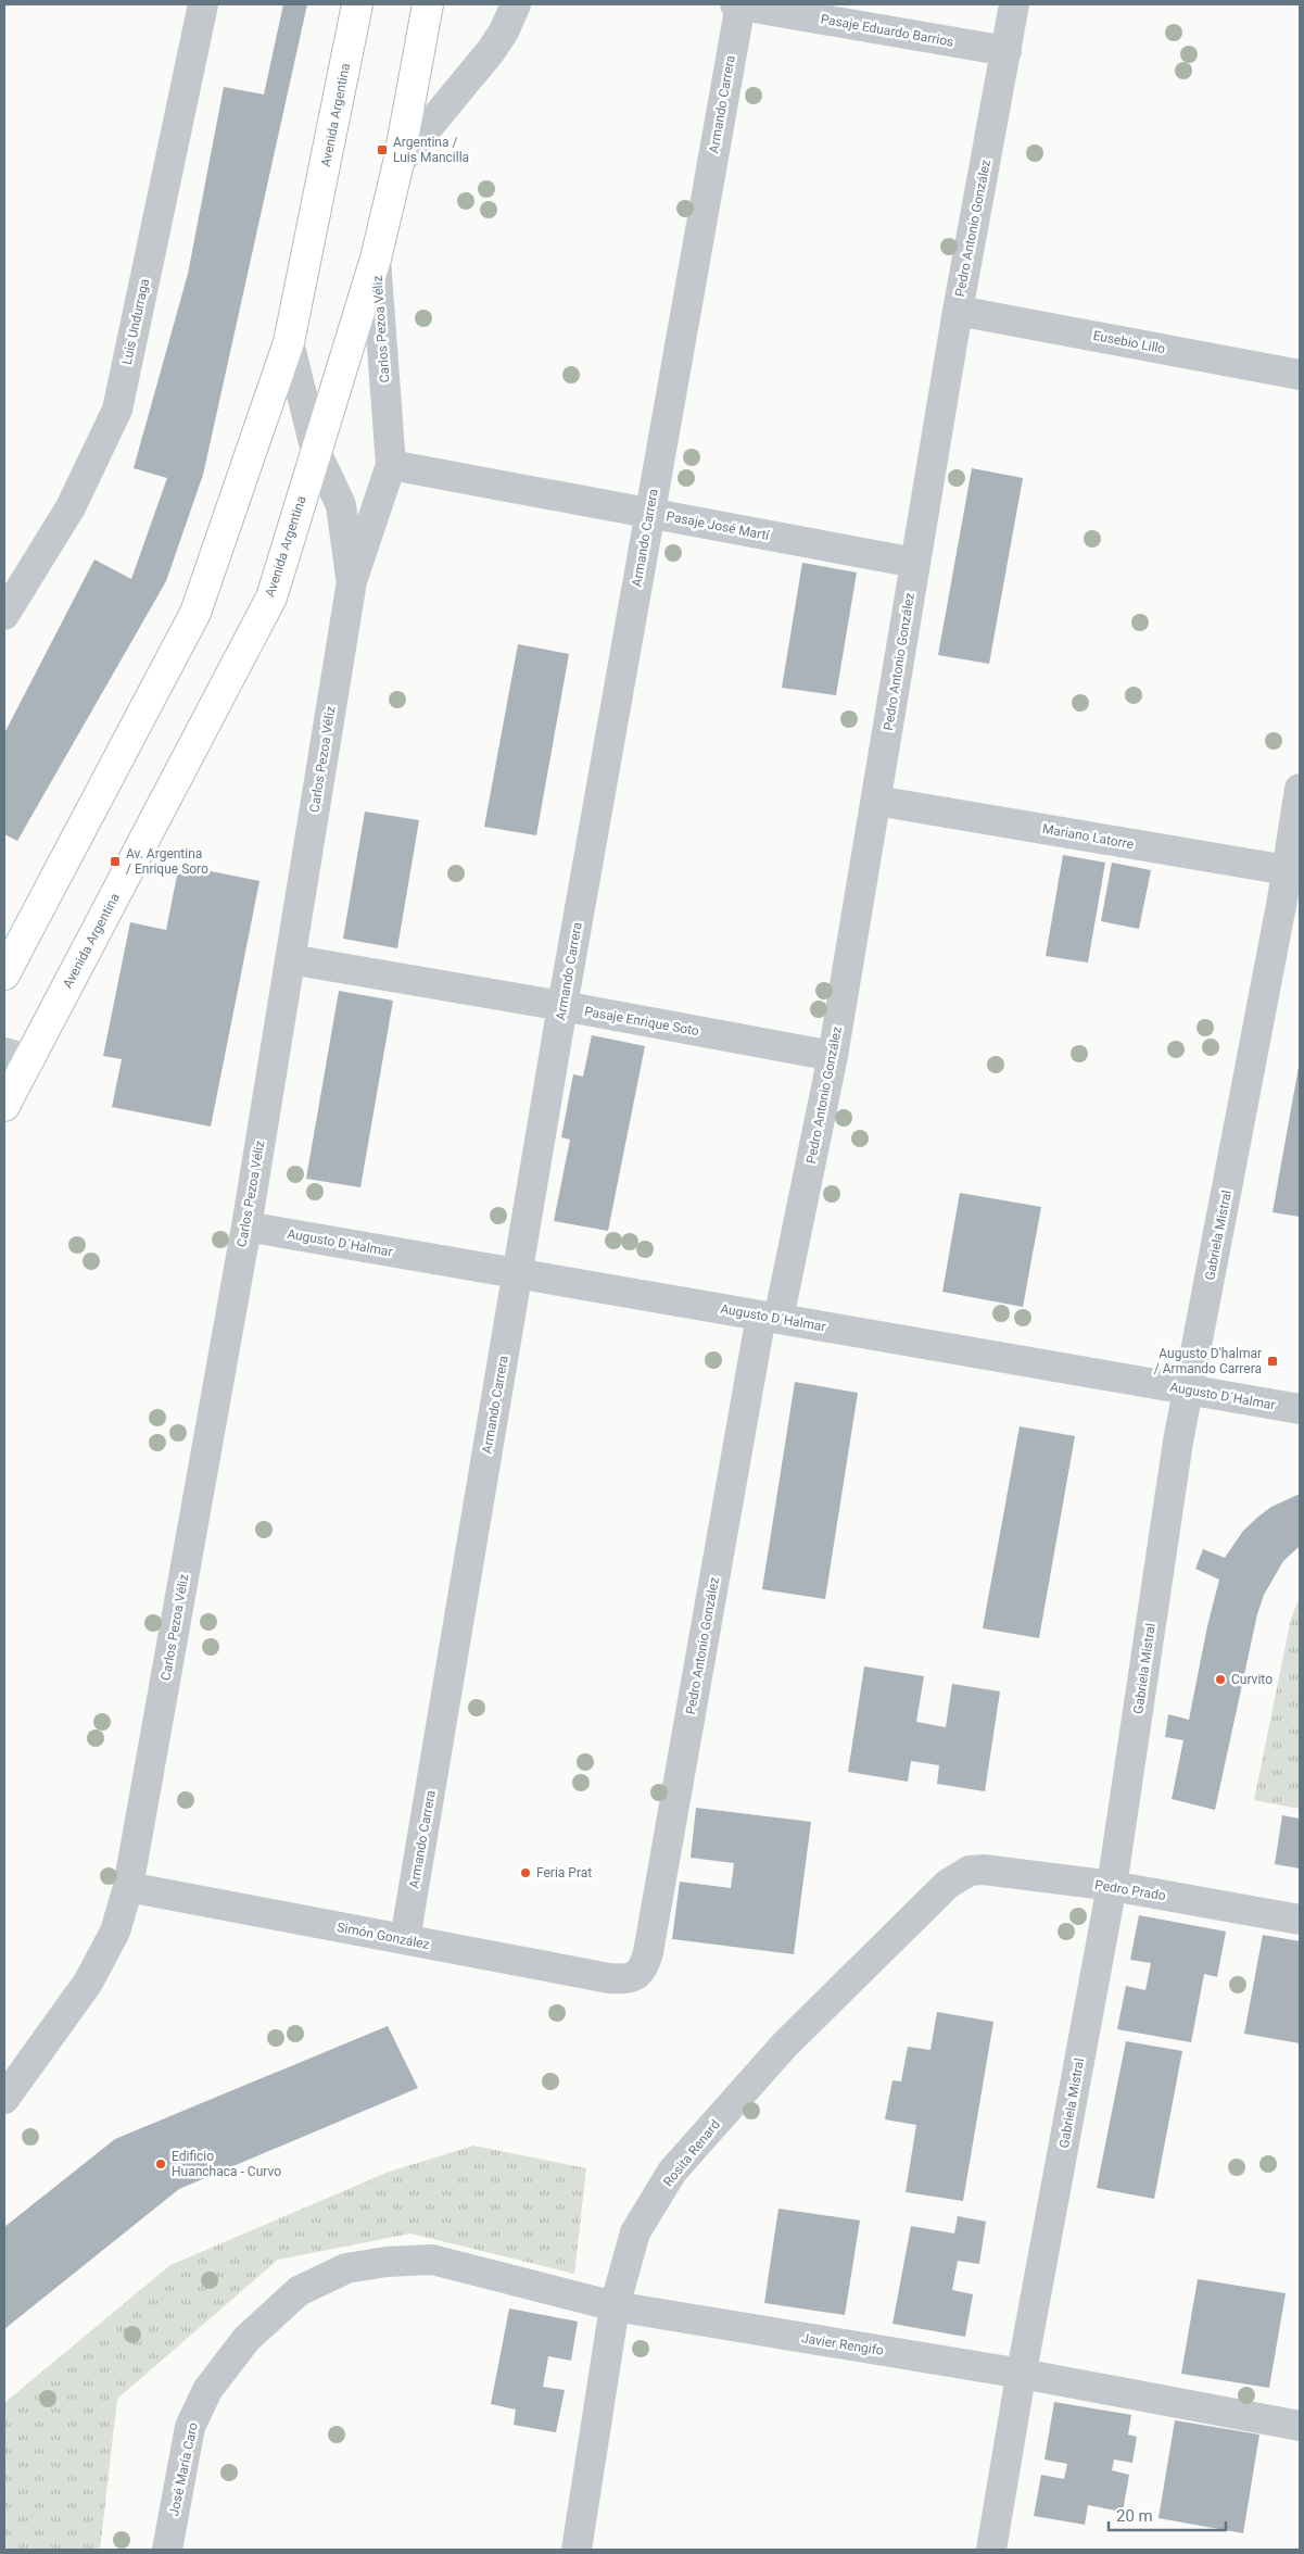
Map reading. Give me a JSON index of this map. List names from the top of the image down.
{
  "streets": {
    "main road": ["Avenida Argentina"],
    "street": [
      "Pasaje Eduardo Barrios",
      "Armando Carrera",
      "Pedro Antonio González",
      "Luis Undurraga",
      "Carlos Pezoa Véliz",
      "Eusebio Lillo",
      "Pasaje José Martí",
      "Mariano Latorre",
      "Pasaje Enrique Soto",
      "Gabriela Mistral",
      "Augusto D´Halmar",
      "Pedro Prado",
      "Simón González",
      "Rosita Renard",
      "Javier Rengifo",
      "José María Caro"
    ]
  },
  "crossings": [
    ["Pasaje Eduardo Barrios", "Armando Carrera"],
    ["Pasaje Eduardo Barrios", "Pedro Antonio González"],
    ["Armando Carrera", "Pasaje José Martí"],
    ["Armando Carrera", "Pasaje Enrique Soto"],
    ["Armando Carrera", "Augusto D´Halmar"],
    ["Armando Carrera", "Simón González"],
    ["Avenida Argentina", "Carlos Pezoa Véliz"],
    ["Pedro Antonio González", "Eusebio Lillo"],
    ["Pedro Antonio González", "Pasaje José Martí"],
    ["Pedro Antonio González", "Mariano Latorre"],
    ["Pedro Antonio González", "Pasaje Enrique Soto"],
    ["Pedro Antonio González", "Augusto D´Halmar"],
    ["Pedro Antonio González", "Simón González"],
    ["Carlos Pezoa Véliz", "Pasaje José Martí"],
    ["Carlos Pezoa Véliz", "Pasaje Enrique Soto"],
    ["Carlos Pezoa Véliz", "Augusto D´Halmar"],
    ["Carlos Pezoa Véliz", "Simón González"],
    ["Mariano Latorre", "Gabriela Mistral"],
    ["Gabriela Mistral", "Augusto D´Halmar"],
    ["Gabriela Mistral", "Pedro Prado"],
    ["Gabriela Mistral", "Javier Rengifo"],
    ["Pedro Prado", "Rosita Renard"],
    ["Rosita Renard", "Javier Rengifo"],
    ["Javier Rengifo", "José María Caro"]
  ],
  "places": {
    "transit": ["Argentina / Luis Mancilla", "Av. Argentina / Enrique Soro", "Augusto D'halmar / Armando Carrera"],
    "other": ["Curvito", "Feria Prat", "Edificio Huanchaca - Curvo"]
  },
  "scale_bar": "20 m"
}
